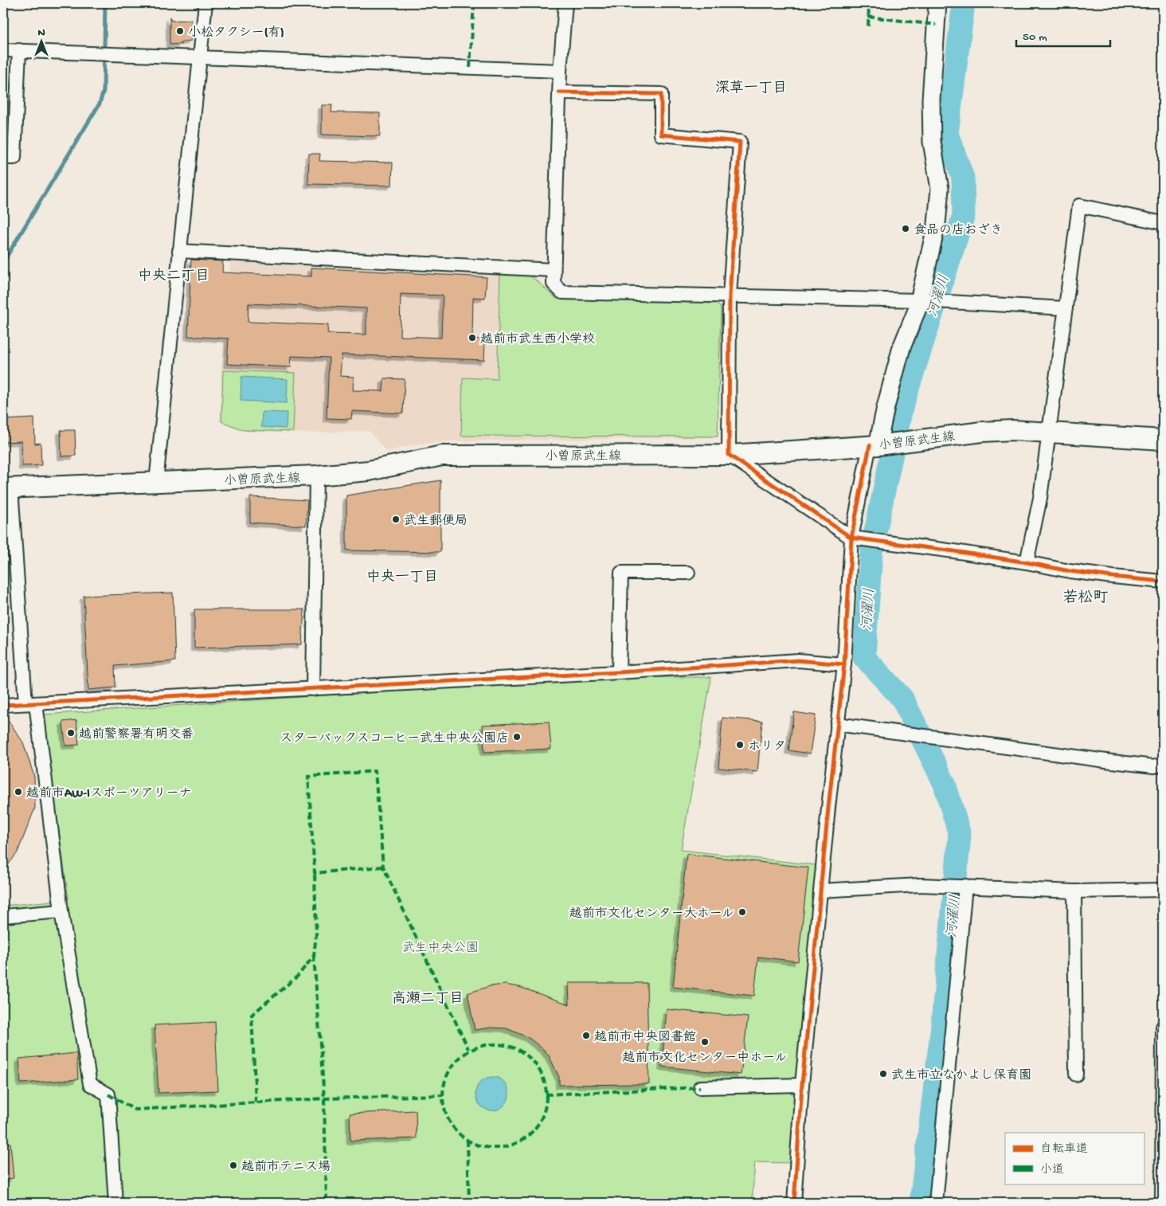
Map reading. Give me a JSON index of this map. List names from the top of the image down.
{
  "streets": {
    "main road": ["小曽原武生線"]
  },
  "districts": [
    "深草一丁目",
    "中央二丁目",
    "中央一丁目",
    "若松町",
    "高瀬二丁目"
  ],
  "water": ["河濯川"],
  "parks": ["武生中央公園"],
  "places": [
    "小松タクシー(有)",
    "食品の店おざき",
    "越前市武生西小学校",
    "武生郵便局",
    "越前警察署有明交番",
    "スターバックスコーヒー武生中央公園店",
    "ホリタ",
    "越前市AW-Iスポーツアリーナ",
    "越前市文化センター大ホール",
    "越前市中央図書館",
    "越前市文化センター中ホール",
    "武生市立なかよし保育園",
    "越前市テニス場"
  ],
  "legend": ["自転車道", "小道"],
  "scale_bar": "50 m",
  "north": "top"
}
